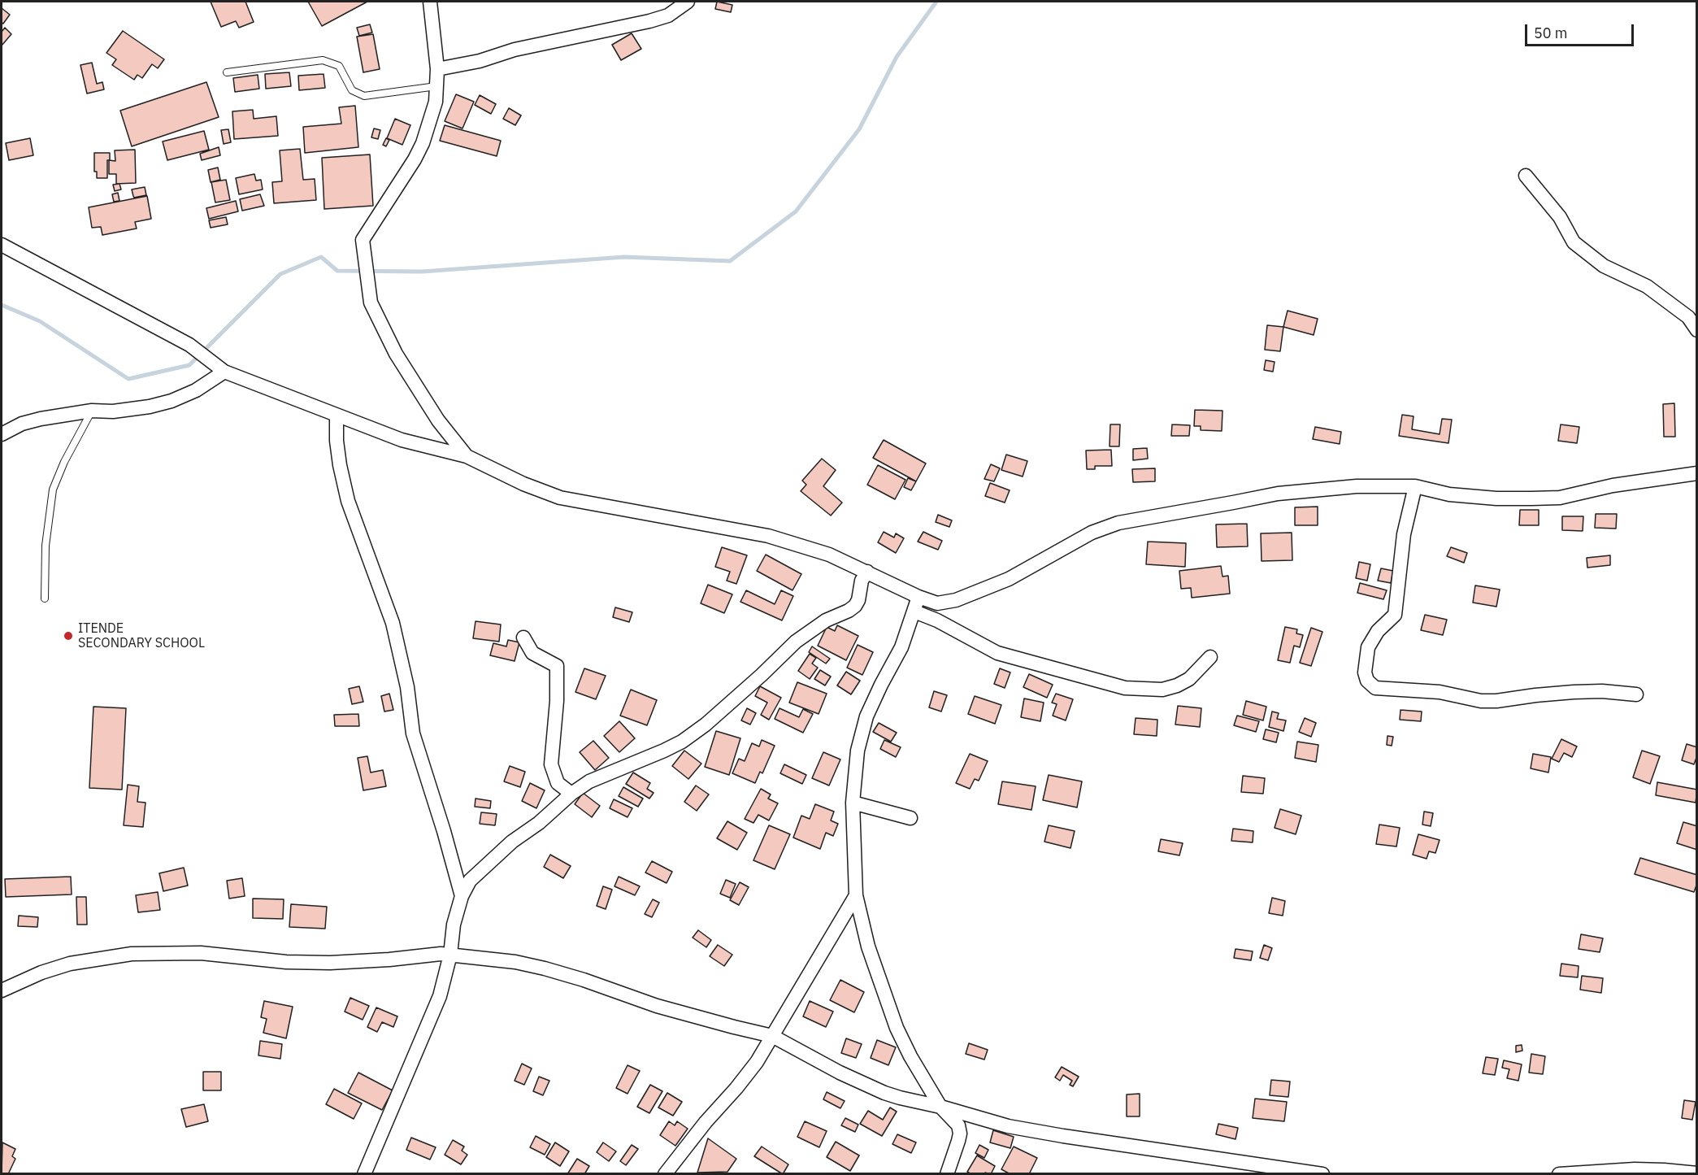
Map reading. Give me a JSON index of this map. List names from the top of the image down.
{
  "places": ["ITENDE SECONDARY SCHOOL"],
  "scale_bar": "50 m"
}
